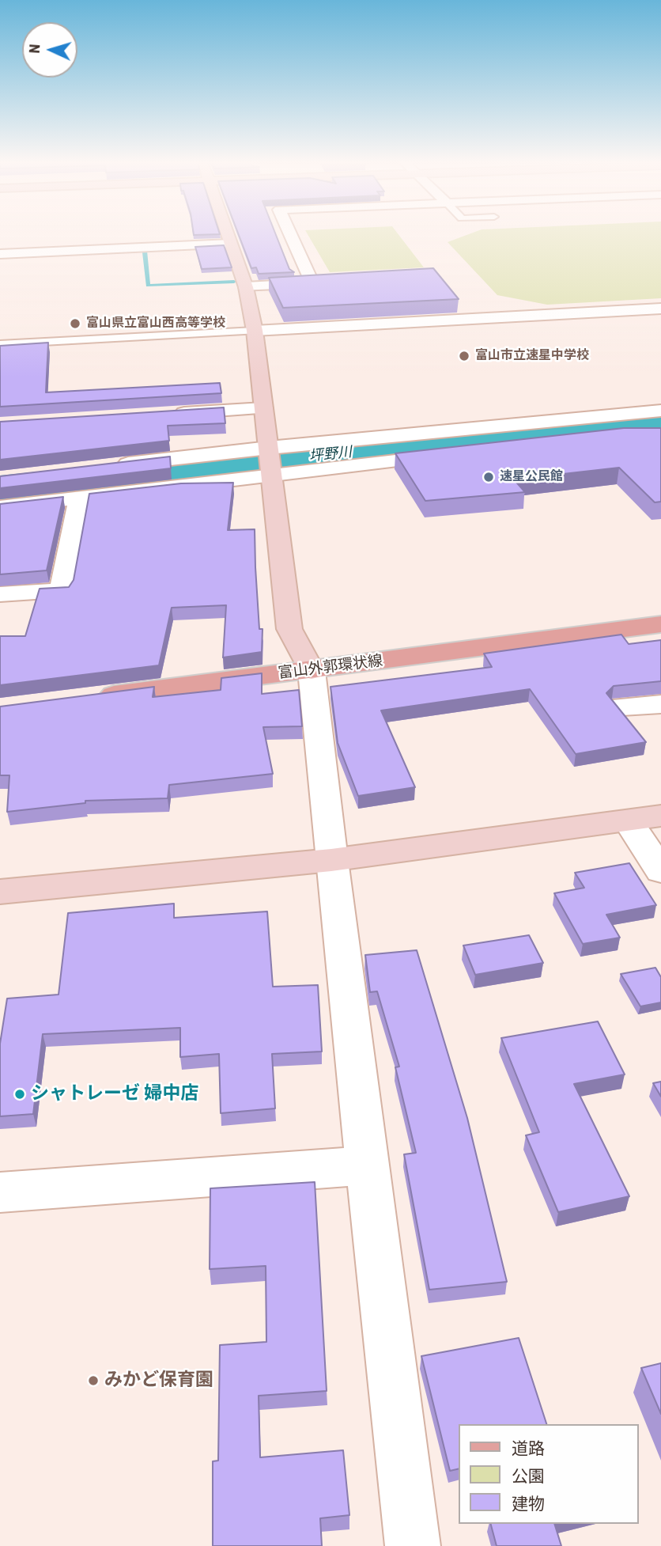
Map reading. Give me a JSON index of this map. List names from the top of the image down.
{
  "streets": {
    "main road": ["富山外郭環状線"]
  },
  "water": ["坪野川"],
  "places": [
    "富山県立富山西高等学校",
    "富山市立速星中学校",
    "速星公民館",
    "シャトレーゼ 婦中店",
    "みかど保育園"
  ],
  "legend": ["道路", "公園", "建物"],
  "north": "left"
}
